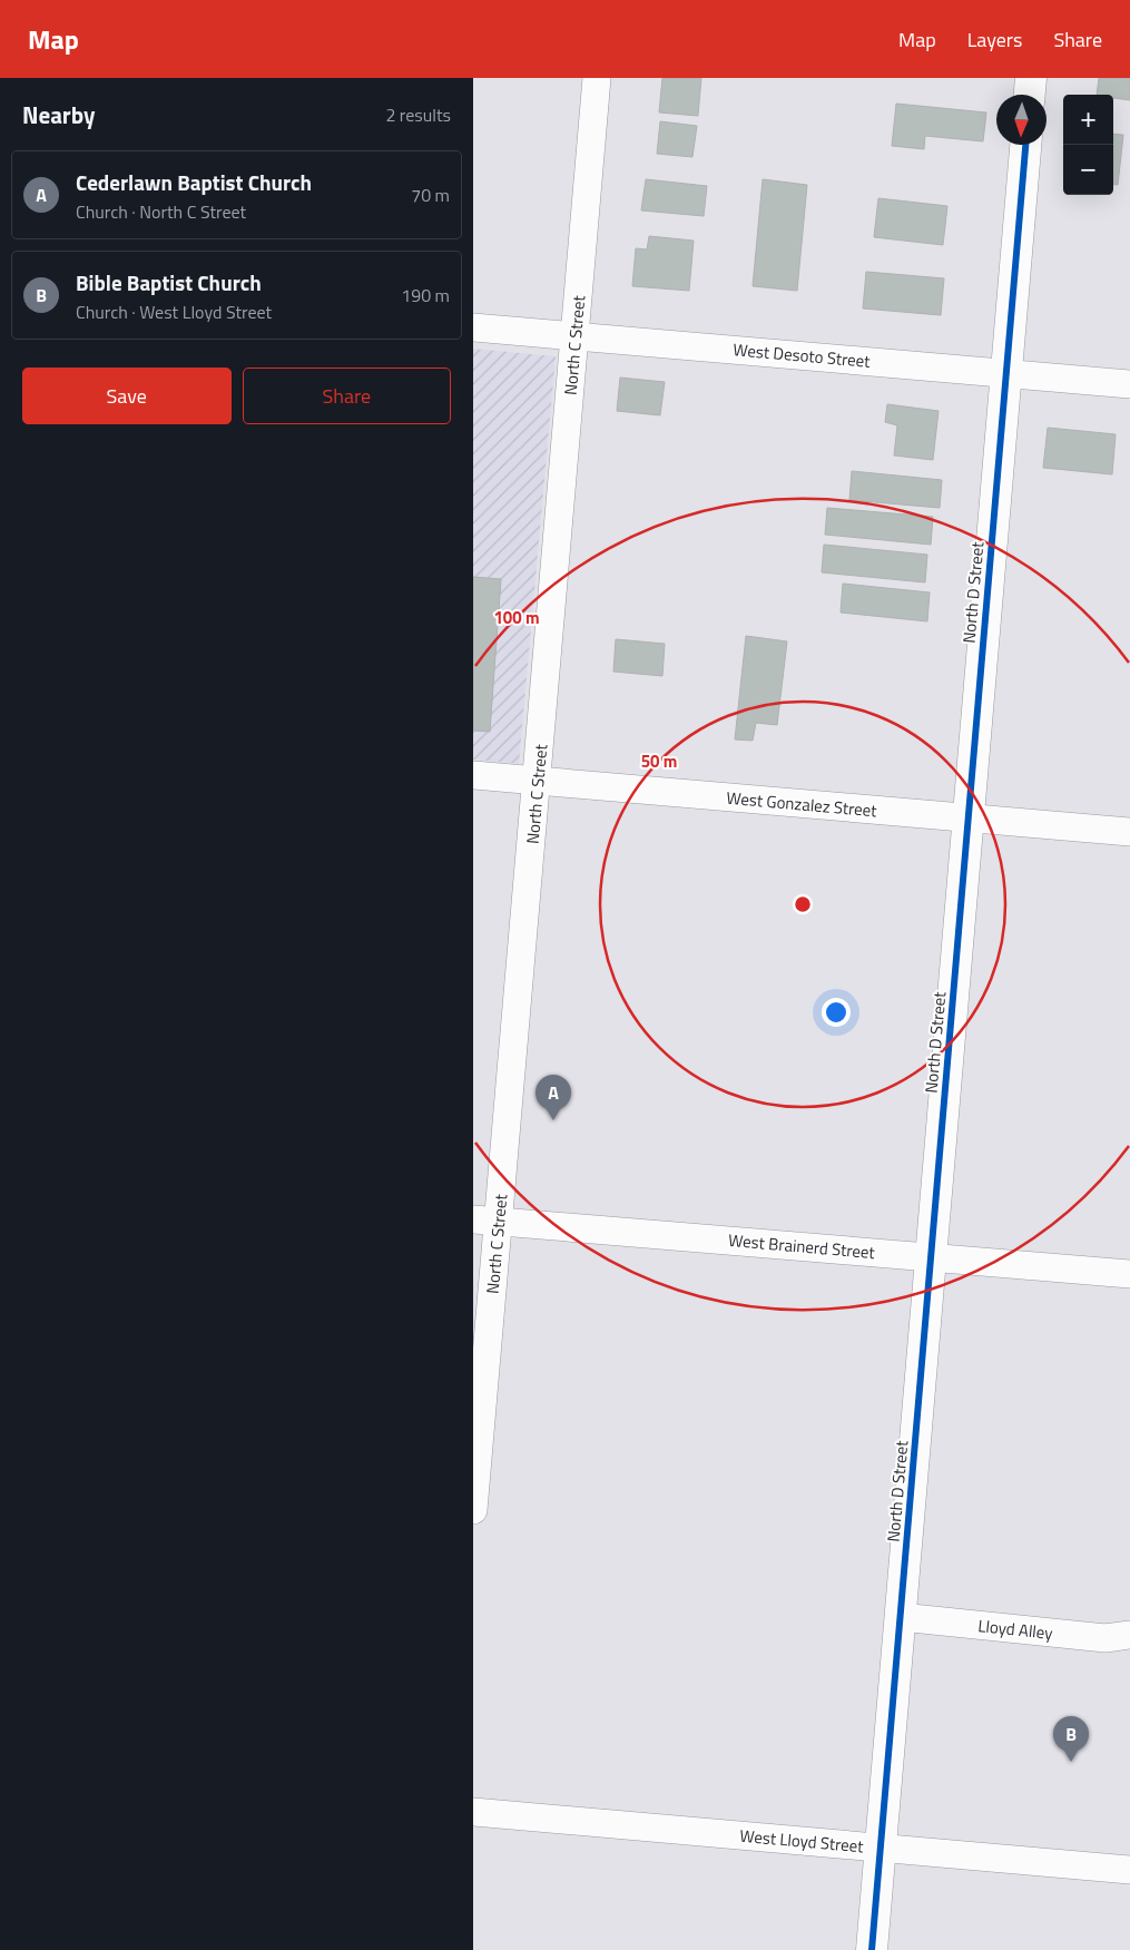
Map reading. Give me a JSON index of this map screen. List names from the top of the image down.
{
  "streets": {
    "street": [
      "North C Street",
      "West Desoto Street",
      "North D Street",
      "West Gonzalez Street",
      "West Brainerd Street",
      "Lloyd Alley",
      "West Lloyd Street"
    ]
  },
  "crossings": [
    ["North C Street", "West Desoto Street"],
    ["North C Street", "West Gonzalez Street"],
    ["North C Street", "West Brainerd Street"],
    ["West Desoto Street", "North D Street"],
    ["North D Street", "West Gonzalez Street"],
    ["North D Street", "West Brainerd Street"],
    ["North D Street", "Lloyd Alley"],
    ["North D Street", "West Lloyd Street"]
  ],
  "north": "bottom",
  "page": {
    "header": "Map",
    "nav": ["Map", "Layers", "Share"],
    "heading": ["Nearby", "2 results"],
    "map_buttons": ["+", "−"],
    "list": [
      {
        "mark": "A",
        "name": "Cederlawn Baptist Church",
        "note": "Church · North C Street",
        "value": "70 m"
      },
      {
        "mark": "B",
        "name": "Bible Baptist Church",
        "note": "Church · West Lloyd Street",
        "value": "190 m"
      }
    ],
    "buttons": ["Save", "Share"],
    "pins": ["A", "B"]
  },
  "rings": ["100 m", "50 m"]
}
